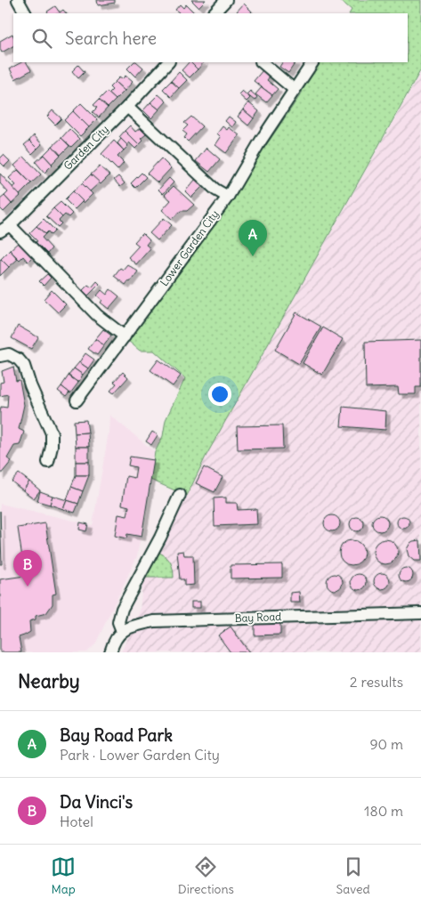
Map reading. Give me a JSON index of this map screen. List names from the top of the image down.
{
  "streets": {
    "street": ["Garden City", "Lower Garden City", "Bay Road"]
  },
  "page": {
    "search": "Search here",
    "pins": ["A", "B"],
    "heading": ["Nearby", "2 results"],
    "list": [
      {
        "mark": "A",
        "name": "Bay Road Park",
        "note": "Park · Lower Garden City",
        "value": "90 m"
      },
      {
        "mark": "B",
        "name": "Da Vinci's",
        "note": "Hotel",
        "value": "180 m"
      }
    ],
    "nav": ["Map", "Directions", "Saved"]
  }
}
